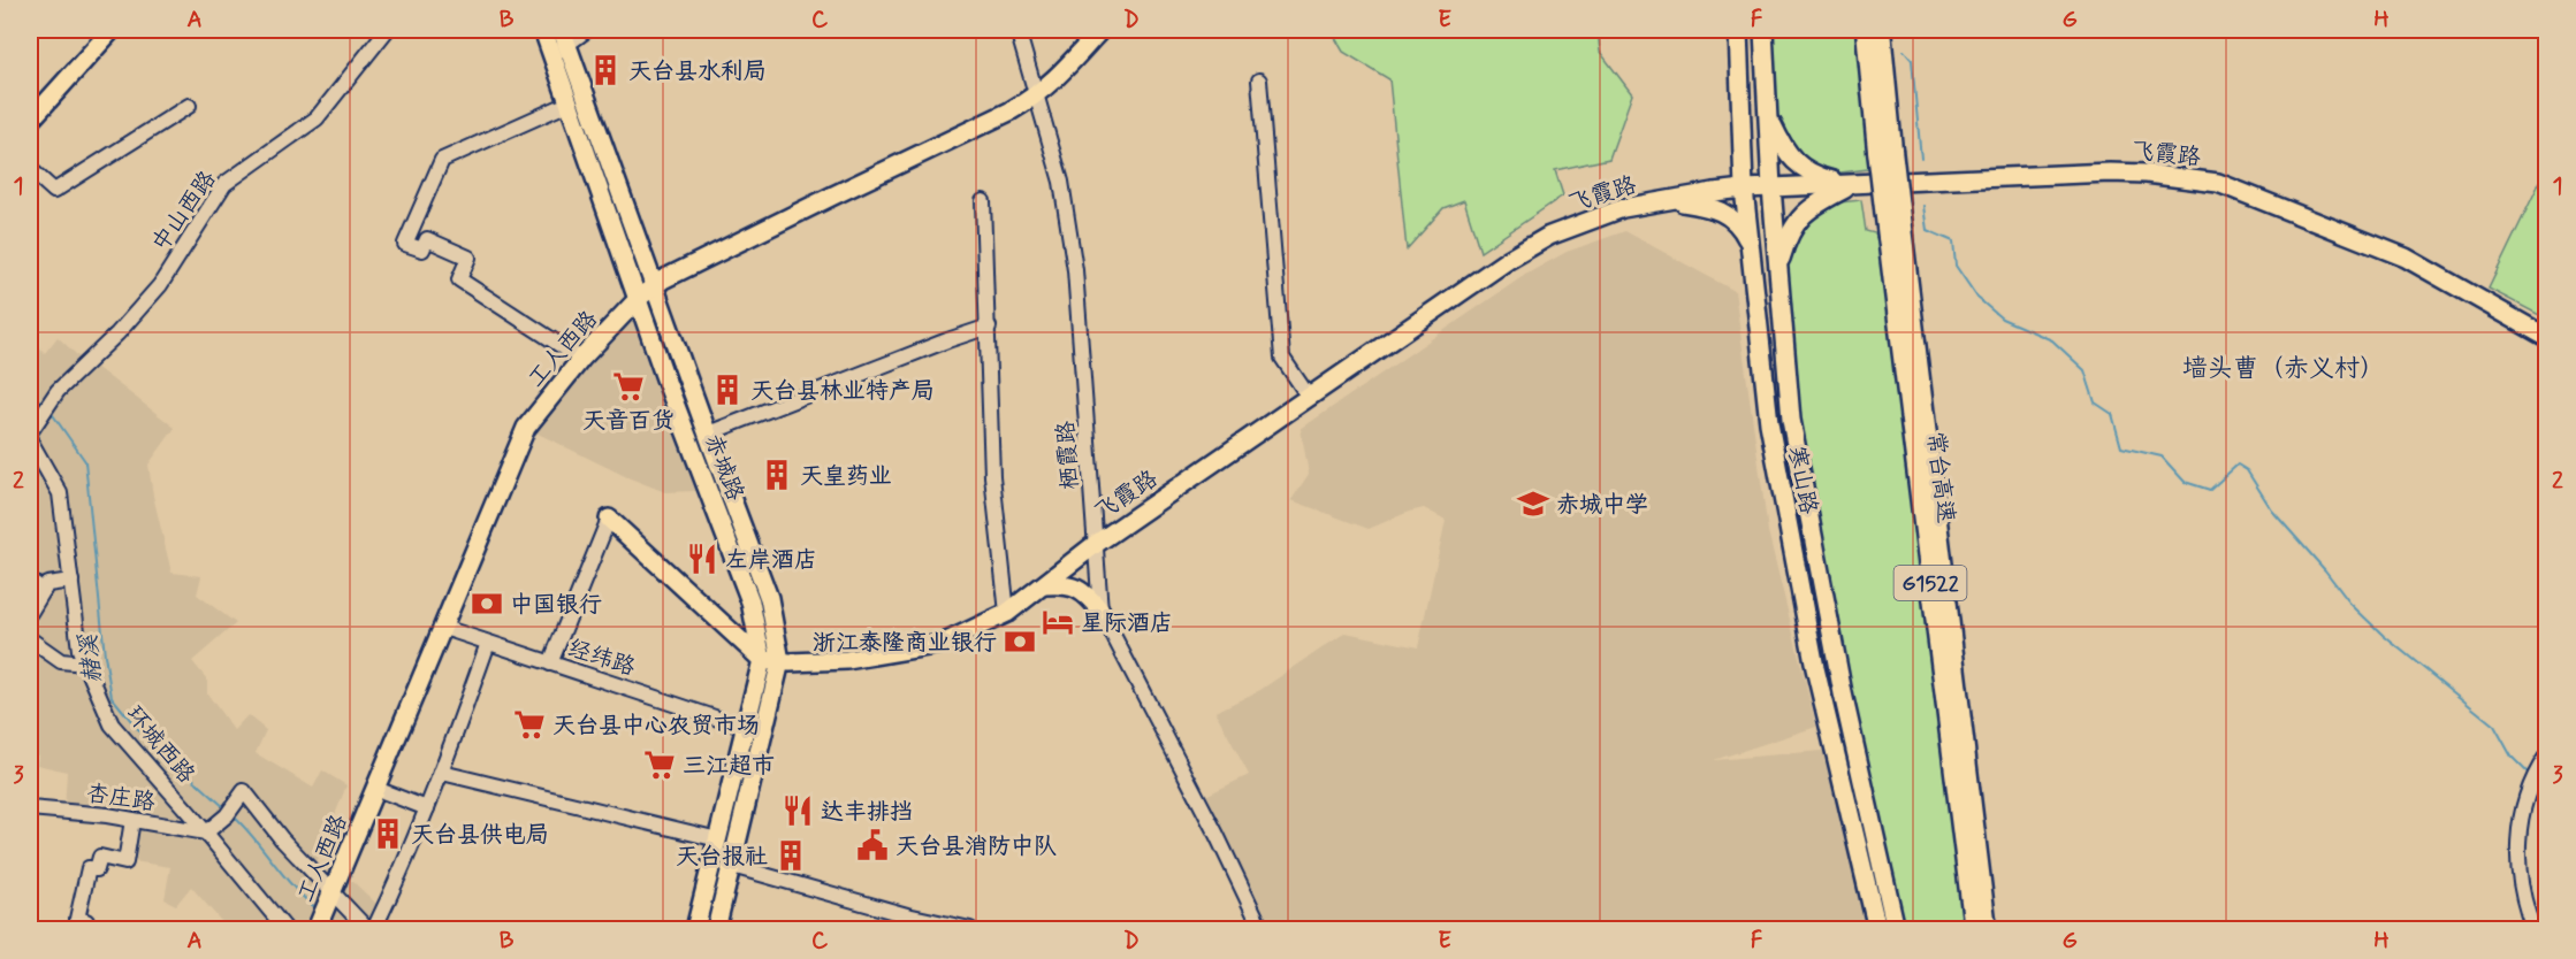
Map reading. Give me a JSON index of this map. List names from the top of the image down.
{
  "streets": {
    "highway": ["常台高速", "G1522"],
    "main road": [
      "飞霞路",
      "工人西路",
      "赤城路",
      "寒山路"
    ],
    "street": [
      "中山西路",
      "栖霞路",
      "经纬路",
      "环城西路",
      "杏庄路"
    ]
  },
  "crossings": [
    ["飞霞路", "栖霞路"],
    ["飞霞路", "赤城路"],
    ["飞霞路", "寒山路"],
    ["工人西路", "栖霞路"],
    ["工人西路", "赤城路"],
    ["工人西路", "经纬路"],
    ["赤城路", "经纬路"],
    ["环城西路", "杏庄路"]
  ],
  "districts": ["墙头曹（赤义村）"],
  "water": ["赭溪"],
  "places": {
    "building": [
      "天台县水利局",
      "天台县林业特产局",
      "天皇药业",
      "天台县供电局",
      "天台报社"
    ],
    "supermarket": ["天音百货", "天台县中心农贸市场", "三江超市"],
    "school or university": ["赤城中学"],
    "restaurant": ["左岸酒店", "达丰排挡"],
    "bank": ["中国银行", "浙江泰隆商业银行"],
    "hotel": ["星际酒店"],
    "public building": ["天台县消防中队"]
  },
  "grid": {
    "columns": [
      "A",
      "B",
      "C",
      "D",
      "E",
      "F",
      "G",
      "H"
    ],
    "rows": ["1", "2", "3"]
  }
}
